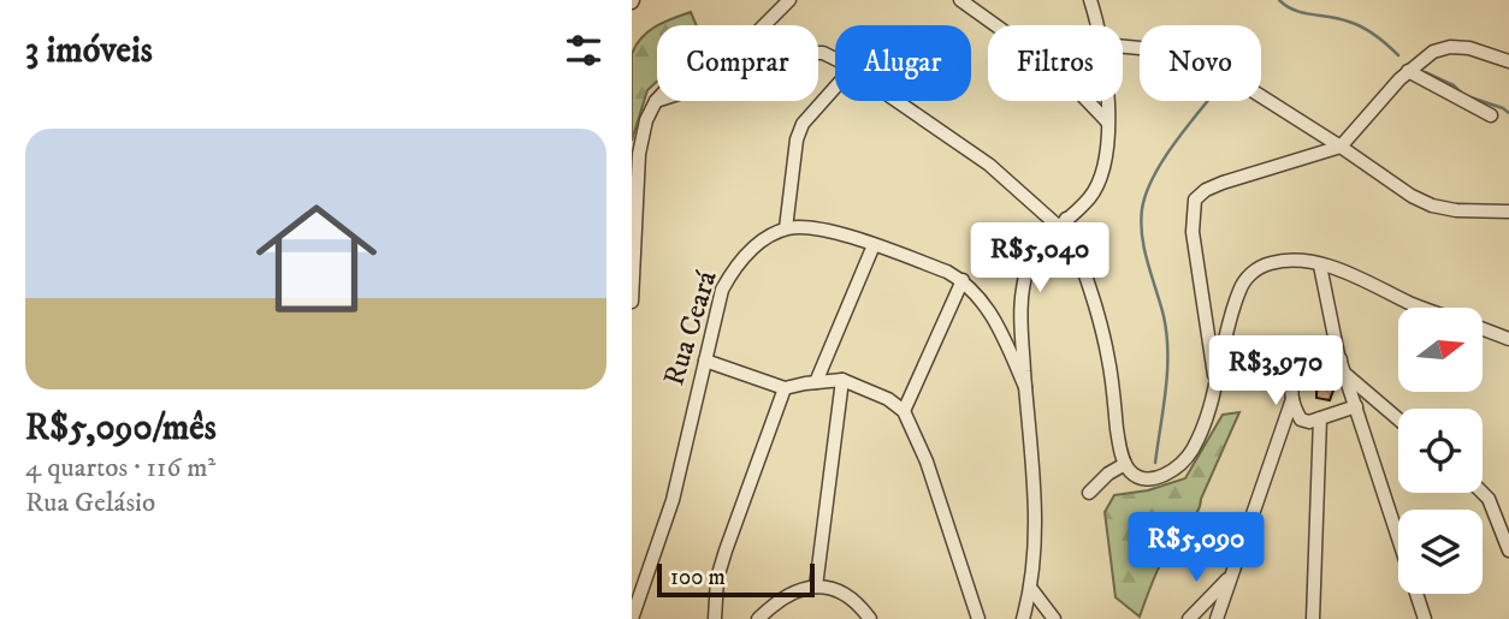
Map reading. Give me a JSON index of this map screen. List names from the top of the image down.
{
  "streets": {
    "street": ["Rua Ceará"]
  },
  "scale_bar": "100 m",
  "north": "right",
  "page": {
    "heading": "3 imóveis",
    "chip": [
      "Comprar",
      "Alugar",
      "Filtros",
      "Novo"
    ],
    "list": [
      {
        "name": "R$5,090/mês",
        "note": "4 quartos · 116 m² · Rua Gelásio"
      }
    ],
    "price": ["R$5,040", "R$3,970", "R$5,090"],
    "scale": "100 m"
  }
}
